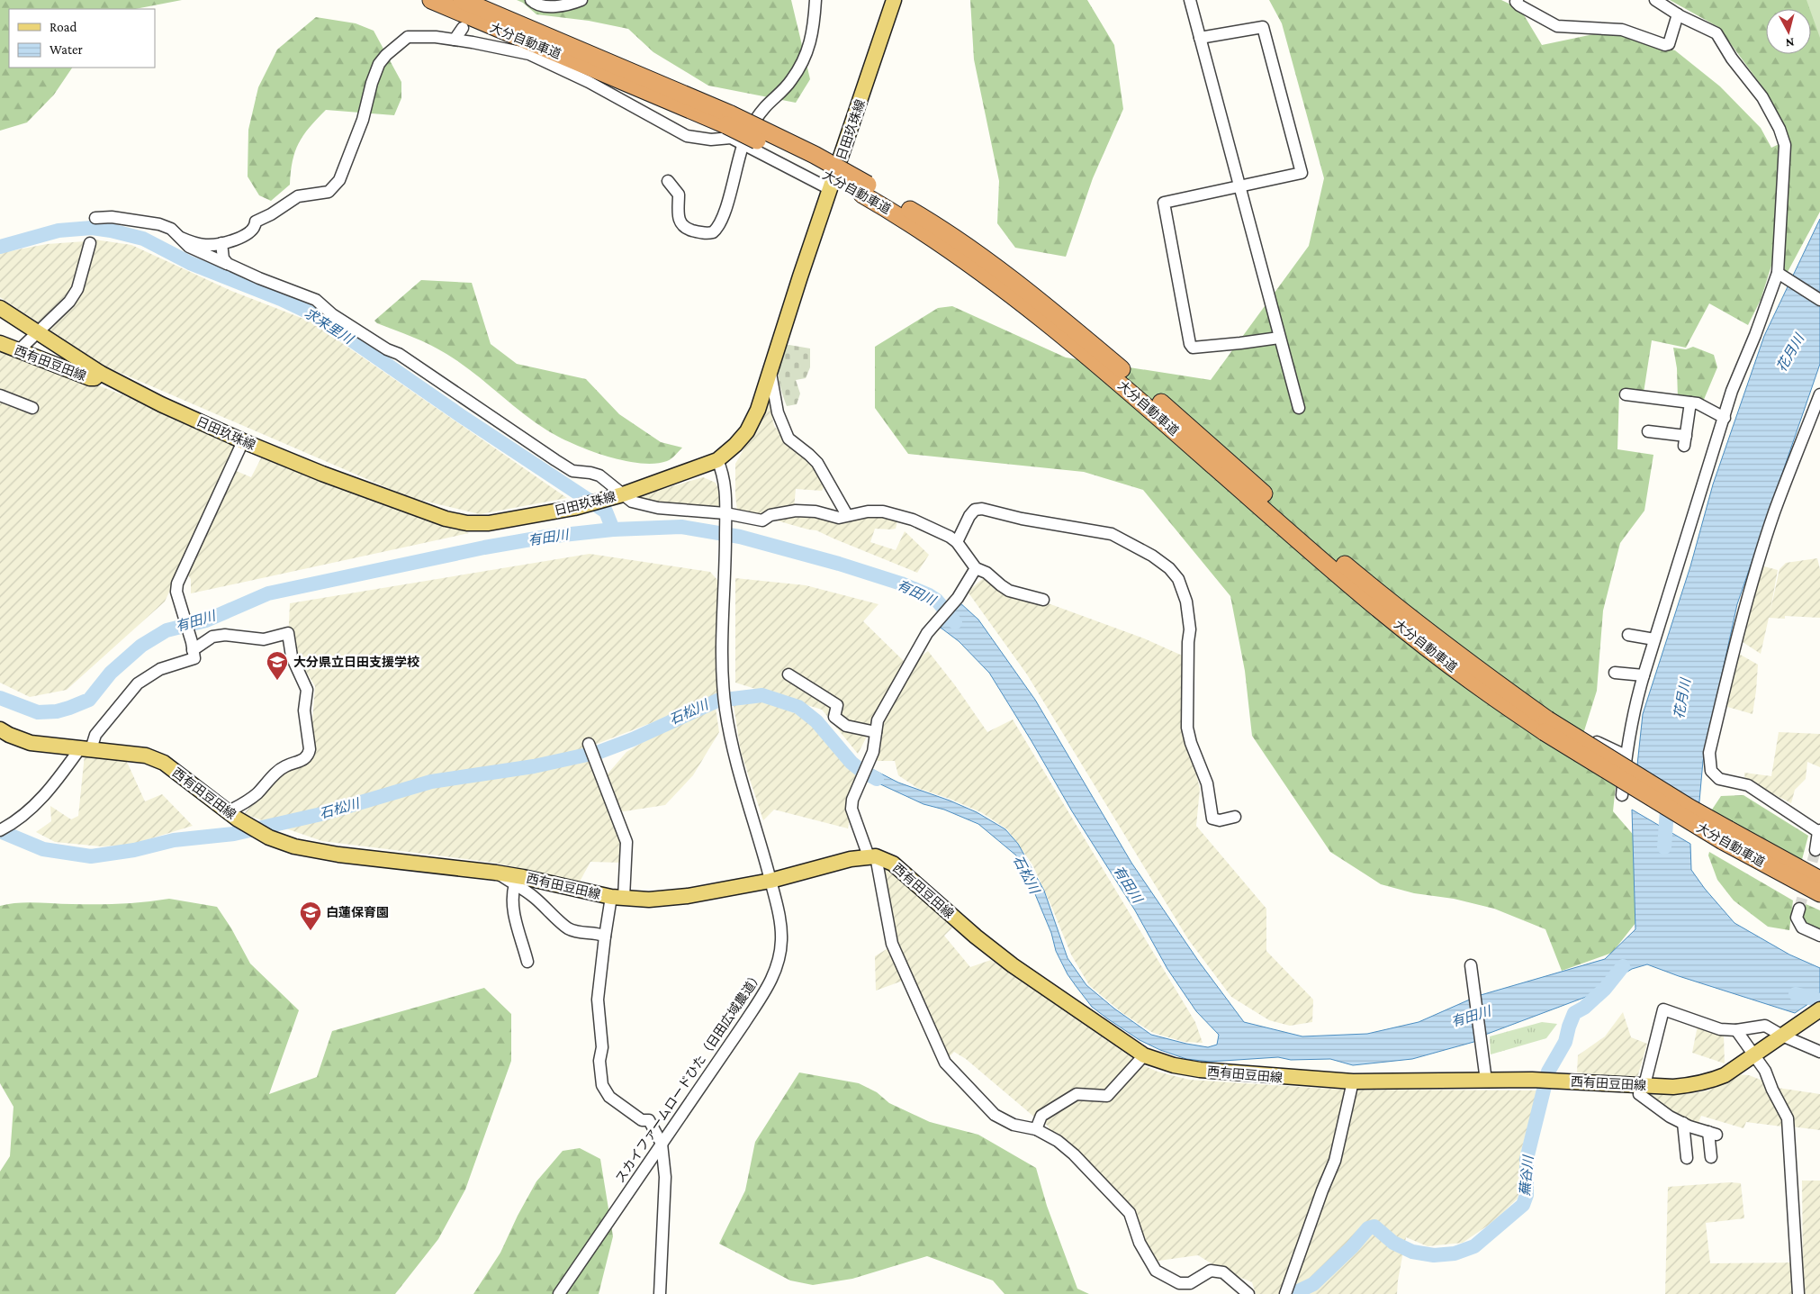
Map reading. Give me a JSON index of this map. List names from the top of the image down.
{
  "streets": {
    "highway": ["大分自動車道"],
    "main road": ["日田玖珠線", "西有田豆田線"],
    "street": ["スカイファームロードひた（日田広域農道）"]
  },
  "crossings": [
    ["日田玖珠線", "西有田豆田線"],
    ["日田玖珠線", "スカイファームロードひた（日田広域農道）"],
    ["西有田豆田線", "スカイファームロードひた（日田広域農道）"]
  ],
  "water": [
    "求来里川",
    "花月川",
    "有田川",
    "石松川",
    "蕪谷川"
  ],
  "places": {
    "school or university": ["大分県立日田支援学校", "白蓮保育園"]
  },
  "legend": ["Road", "Water"],
  "north": "bottom"
}
